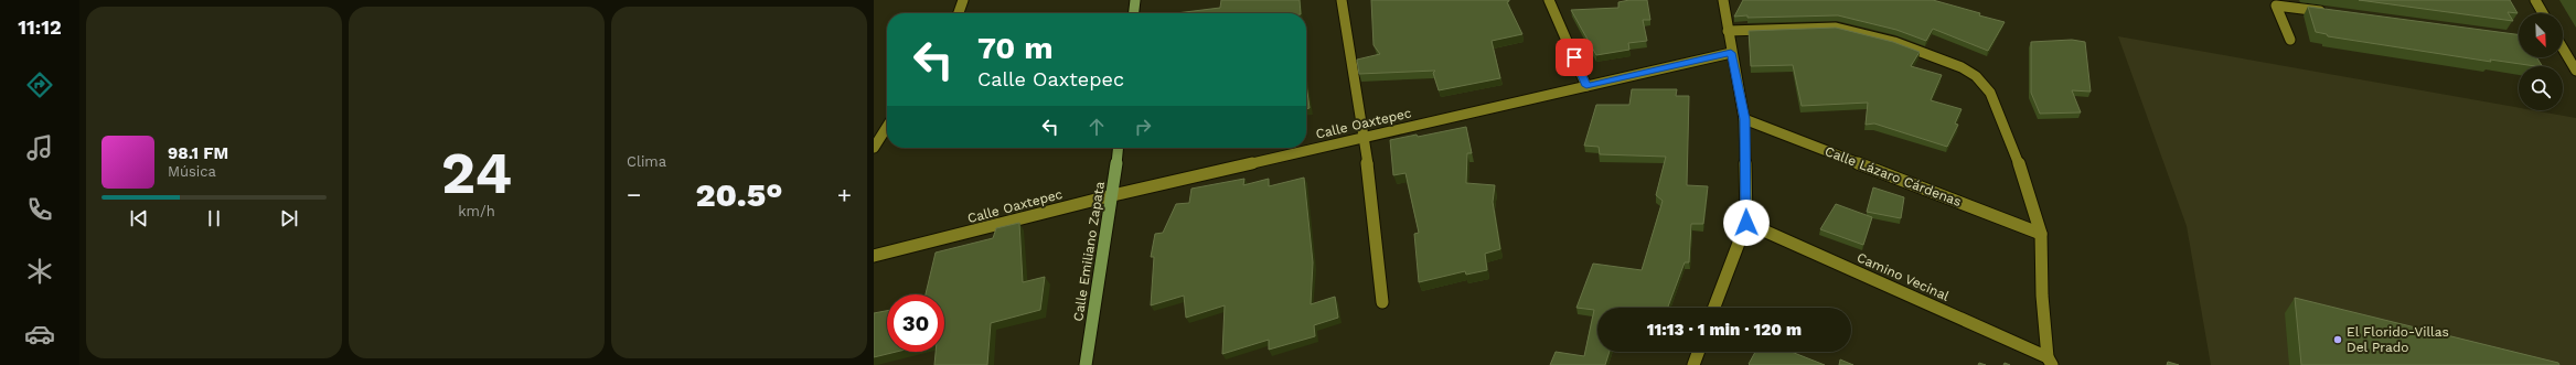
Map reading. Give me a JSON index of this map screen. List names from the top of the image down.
{
  "streets": {
    "street": [
      "Calle Oaxtepec",
      "Calle Lázaro Cárdenas",
      "Calle Emiliano Zapata",
      "Camino Vecinal"
    ]
  },
  "crossings": [
    ["Calle Oaxtepec", "Calle Emiliano Zapata"]
  ],
  "places": ["El Florido-Villas Del Prado"],
  "north": "bottom right",
  "page": {
    "tabs": "11:12",
    "tile": [
      ["24", "km/h"],
      "Clima"
    ],
    "turn": ["70 m", "Calle Oaxtepec"],
    "song": ["98.1 FM", "Música"],
    "heat": ["−", "20.5°", "+"],
    "limit": "30",
    "trip": "11:13 · 1 min · 120 m"
  }
}
